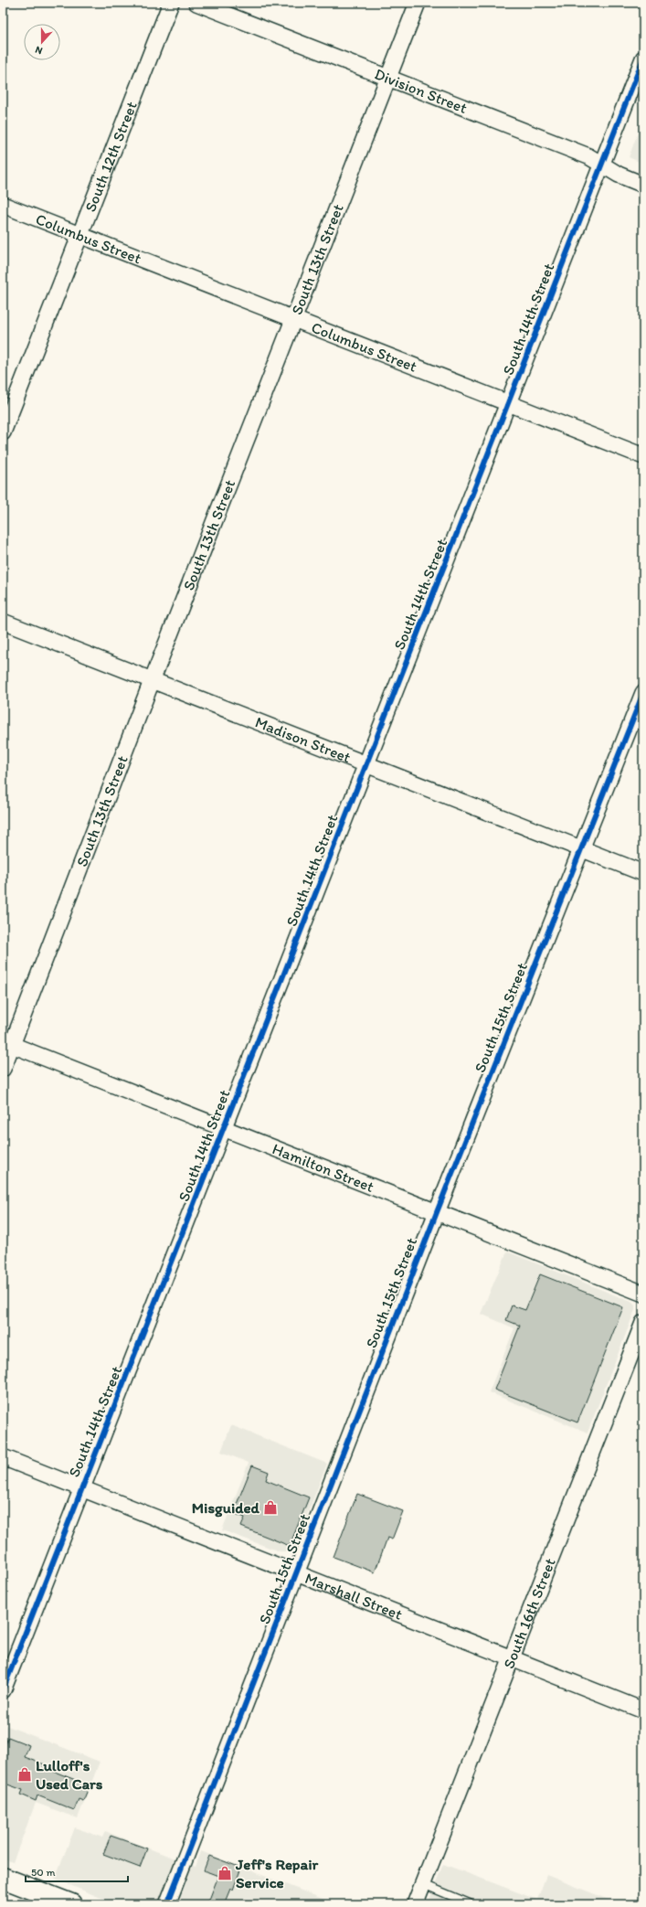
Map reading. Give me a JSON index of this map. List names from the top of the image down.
{
  "streets": {
    "street": [
      "Division Street",
      "South 12th Street",
      "Columbus Street",
      "South 13th Street",
      "South 14th Street",
      "Madison Street",
      "South 15th Street",
      "Hamilton Street",
      "Marshall Street",
      "South 16th Street"
    ]
  },
  "crossings": [
    ["Division Street", "South 13th Street"],
    ["Division Street", "South 14th Street"],
    ["South 12th Street", "Columbus Street"],
    ["Columbus Street", "South 13th Street"],
    ["Columbus Street", "South 14th Street"],
    ["South 13th Street", "Madison Street"],
    ["South 13th Street", "Hamilton Street"],
    ["South 14th Street", "Madison Street"],
    ["South 14th Street", "Hamilton Street"],
    ["South 14th Street", "Marshall Street"],
    ["Madison Street", "South 15th Street"],
    ["South 15th Street", "Hamilton Street"],
    ["South 15th Street", "Marshall Street"],
    ["Marshall Street", "South 16th Street"]
  ],
  "places": {
    "shop": ["Misguided", "Lulloff's Used Cars", "Jeff's Repair Service"]
  },
  "scale_bar": "50 m",
  "north": "bottom"
}
